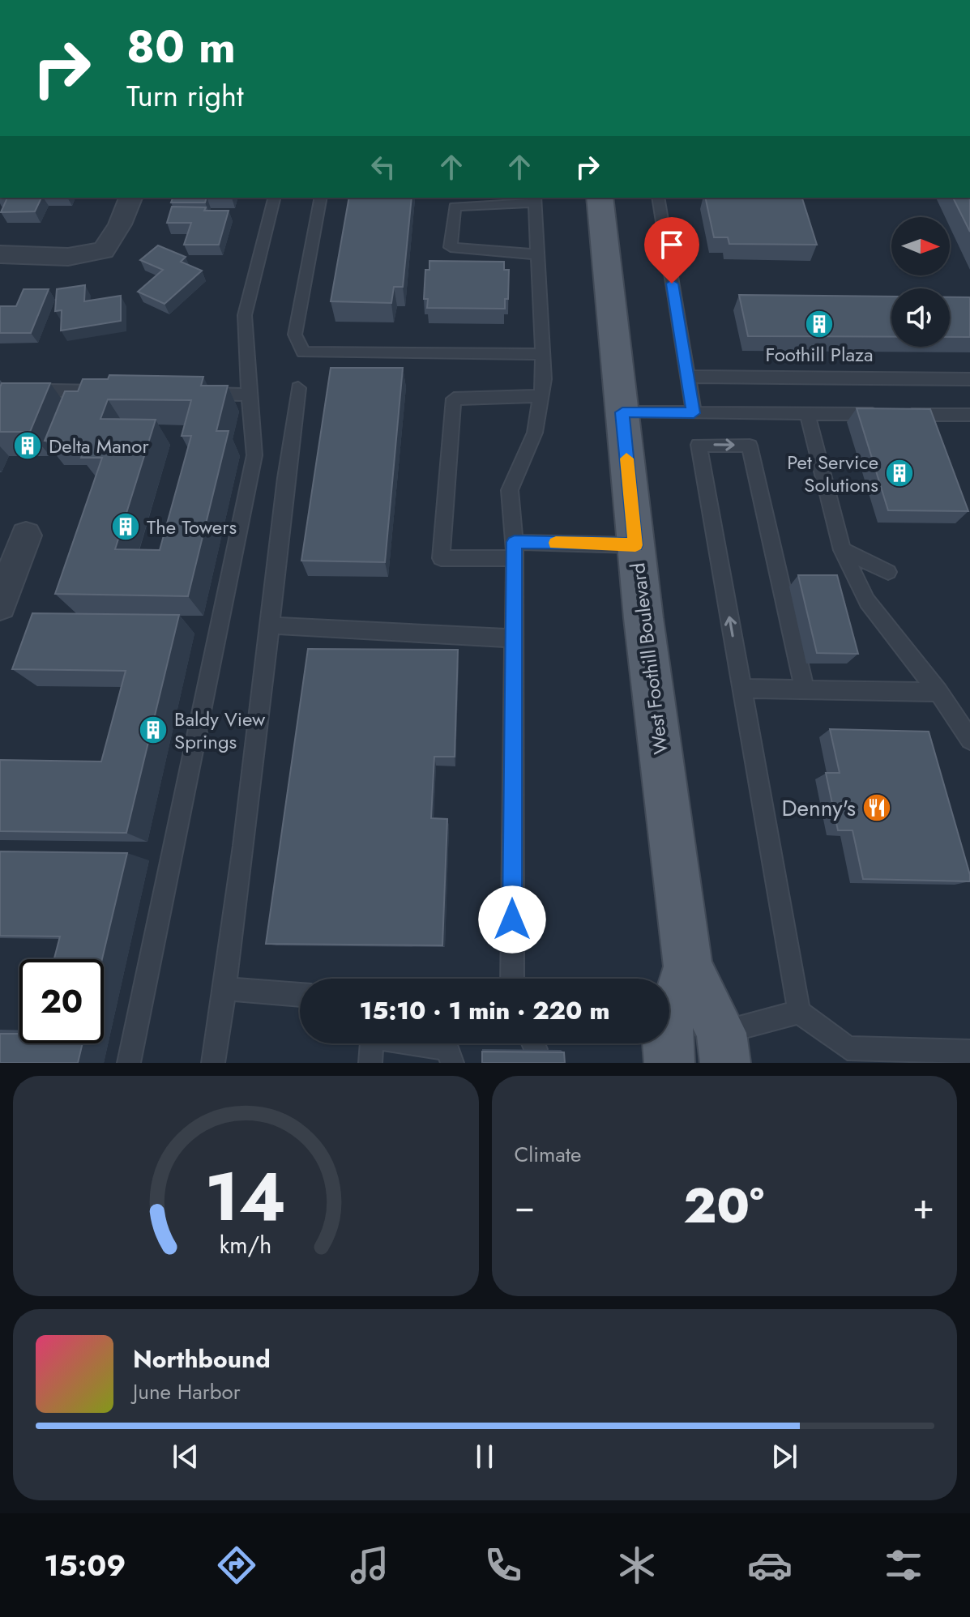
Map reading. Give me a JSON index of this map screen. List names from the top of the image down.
{
  "streets": {
    "main road": ["West Foothill Boulevard"]
  },
  "places": {
    "building": [
      "Foothill Plaza",
      "Delta Manor",
      "Pet Service Solutions",
      "The Towers",
      "Baldy View Springs"
    ],
    "restaurant": ["Denny's"]
  },
  "north": "right",
  "page": {
    "turn": ["80 m", "Turn right"],
    "limit": "20",
    "trip": "15:10 · 1 min · 220 m",
    "tile": "Climate",
    "heat": ["−", "20°", "+"],
    "song": ["Northbound", "June Harbor"],
    "tabs": "15:09",
    "gauge": ["14", "km/h"]
  }
}
